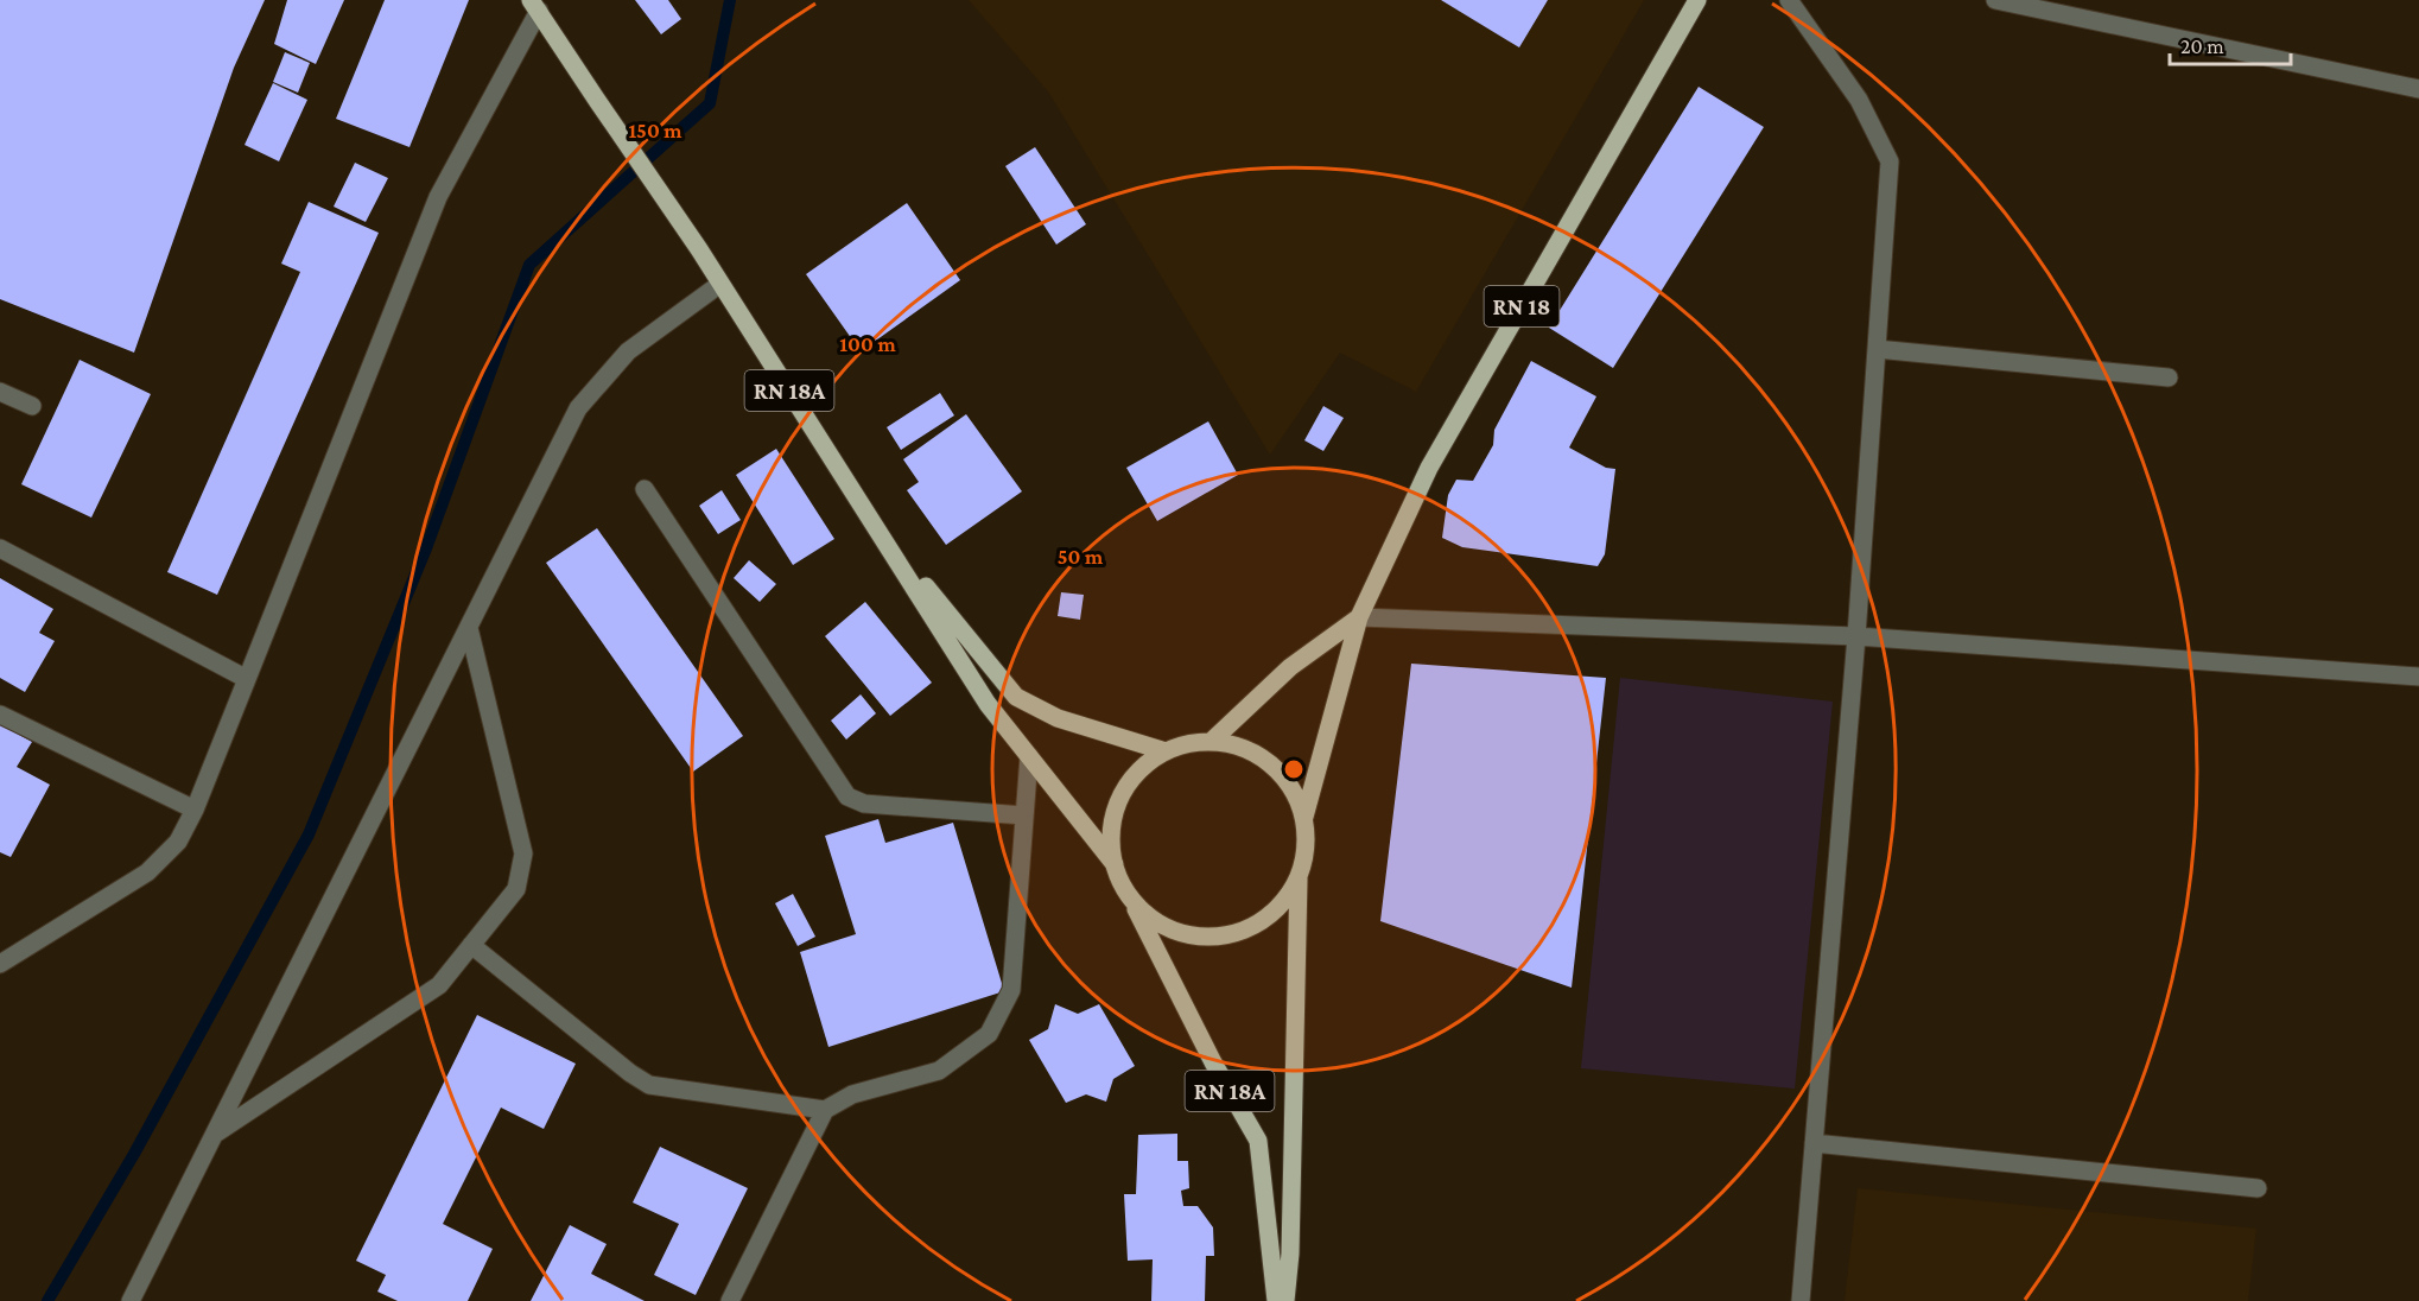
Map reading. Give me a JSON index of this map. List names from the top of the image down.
{
  "streets": {
    "main road": ["RN 18", "RN 18A"]
  },
  "crossings": [
    ["RN 18", "RN 18A"]
  ],
  "scale_bar": "20 m",
  "rings": ["150 m", "100 m", "50 m"]
}
